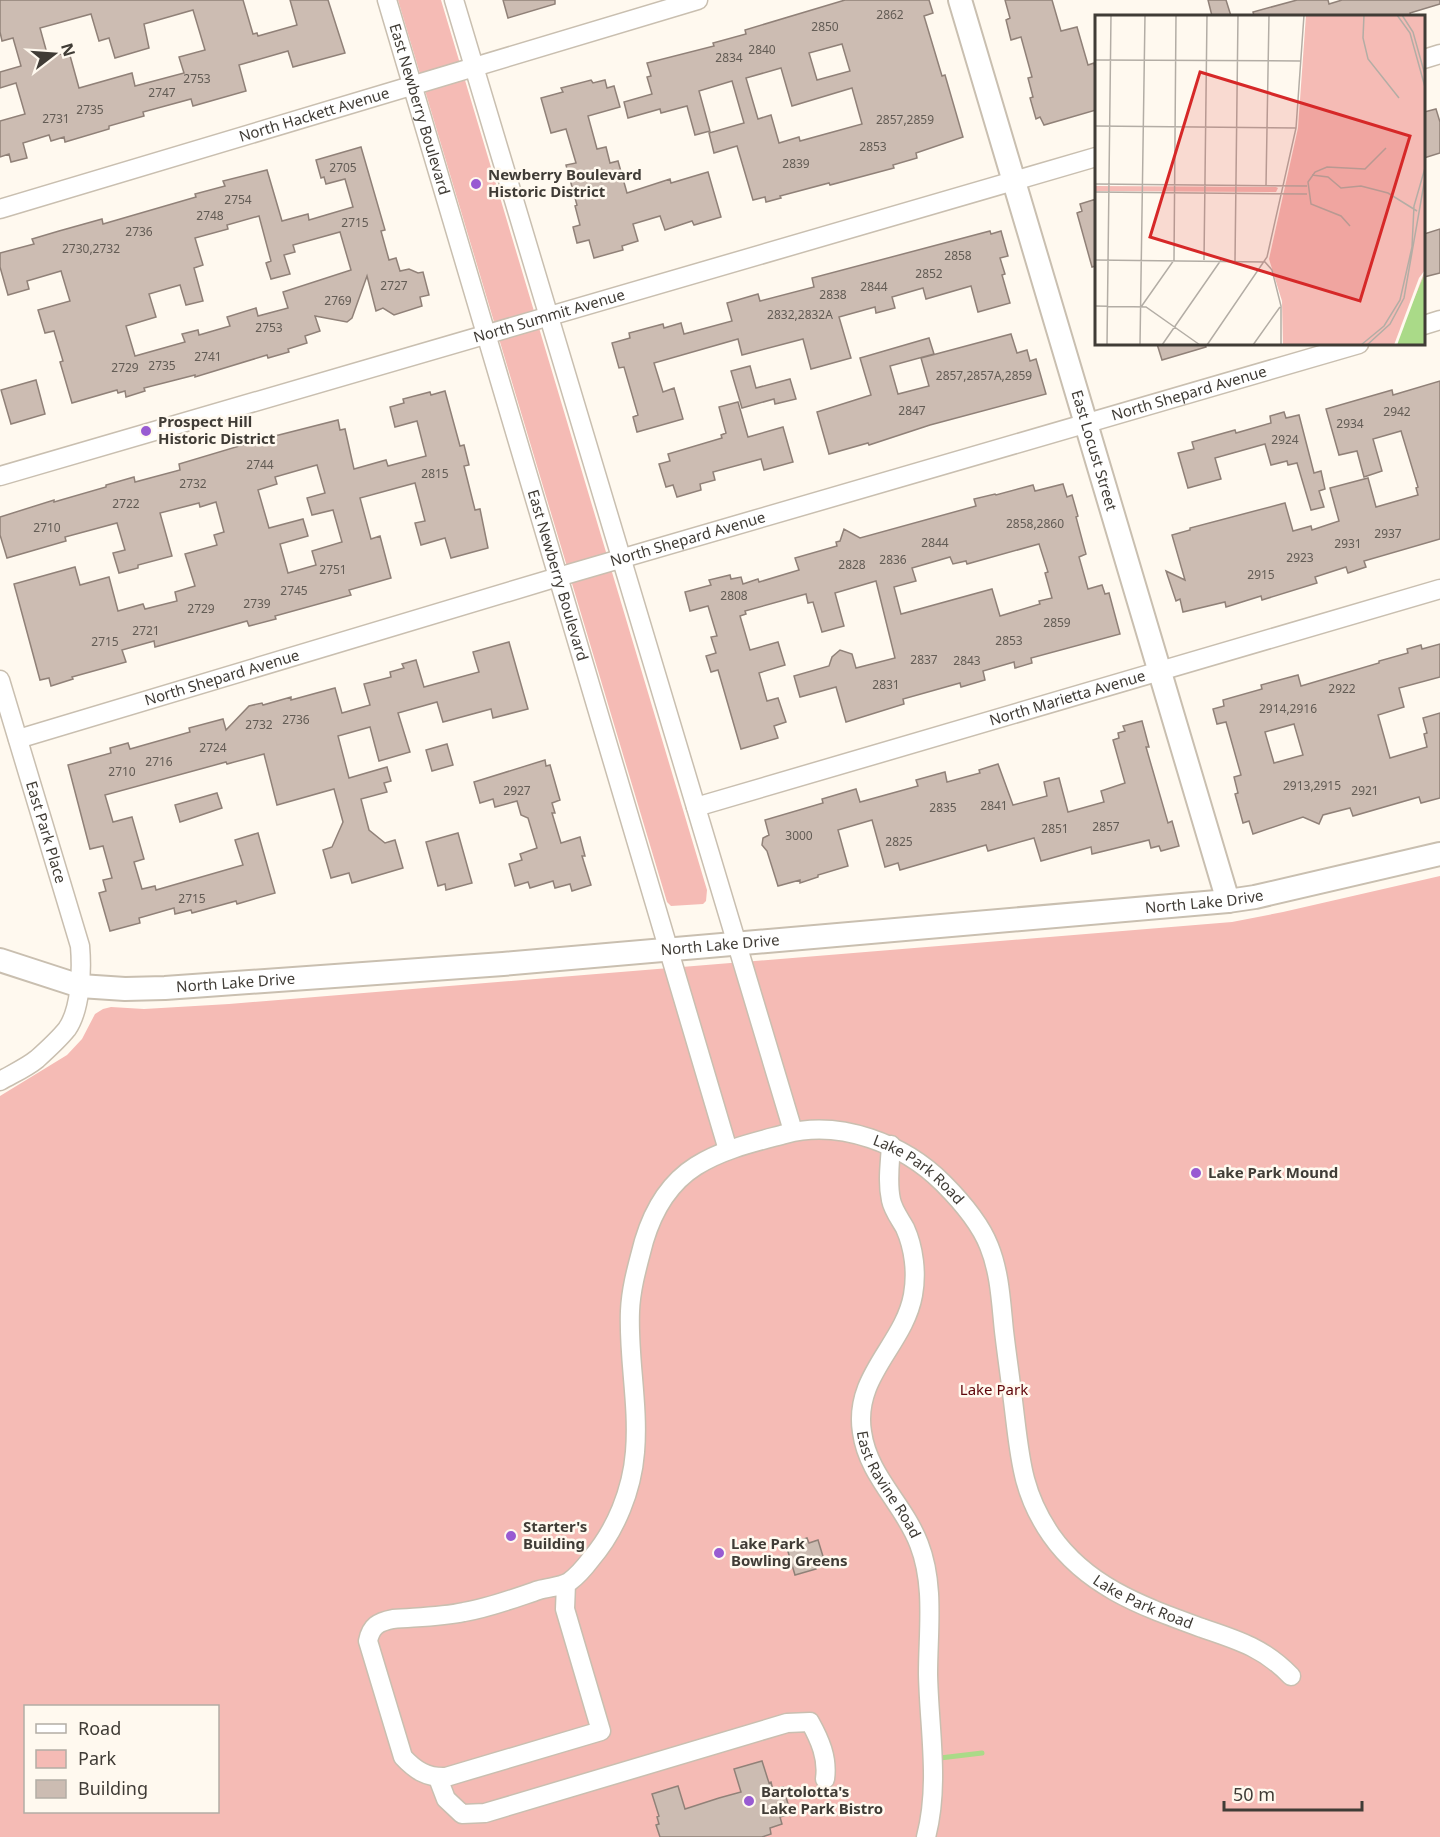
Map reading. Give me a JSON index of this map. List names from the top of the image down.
{
  "streets": {
    "main road": ["East Locust Street", "North Lake Drive"],
    "street": [
      "East Newberry Boulevard",
      "North Hackett Avenue",
      "North Summit Avenue",
      "North Shepard Avenue",
      "North Marietta Avenue",
      "East Park Place",
      "Lake Park Road",
      "East Ravine Road"
    ]
  },
  "crossings": [
    ["East Newberry Boulevard", "North Hackett Avenue"],
    ["East Newberry Boulevard", "North Summit Avenue"],
    ["East Newberry Boulevard", "North Shepard Avenue"],
    ["East Newberry Boulevard", "North Lake Drive"],
    ["East Newberry Boulevard", "Lake Park Road"],
    ["North Summit Avenue", "East Locust Street"],
    ["North Shepard Avenue", "East Locust Street"],
    ["North Shepard Avenue", "East Park Place"],
    ["East Locust Street", "North Marietta Avenue"],
    ["East Locust Street", "North Lake Drive"],
    ["East Park Place", "North Lake Drive"],
    ["Lake Park Road", "East Ravine Road"]
  ],
  "parks": ["Lake Park"],
  "places": [
    "Newberry Boulevard Historic District",
    "Prospect Hill Historic District",
    "Lake Park Mound",
    "Starter's Building",
    "Lake Park Bowling Greens",
    "Bartolotta's Lake Park Bistro"
  ],
  "house_numbers": [
    "2862",
    "2850",
    "2840",
    "2834",
    "2753",
    "2747",
    "2735",
    "2731",
    "2857,2859",
    "2853",
    "2839",
    "2705",
    "2754",
    "2748",
    "2715",
    "2736",
    "2730,2732",
    "2858",
    "2852",
    "2727",
    "2844",
    "2838",
    "2769",
    "2832,2832A",
    "2753",
    "2741",
    "2735",
    "2729",
    "2857,2857A,2859",
    "2847",
    "2942",
    "2934",
    "2924",
    "2744",
    "2815",
    "2732",
    "2722",
    "2858,2860",
    "2710",
    "2937",
    "2844",
    "2931",
    "2923",
    "2836",
    "2828",
    "2751",
    "2915",
    "2745",
    "2808",
    "2739",
    "2729",
    "2859",
    "2721",
    "2853",
    "2715",
    "2837",
    "2843",
    "2831",
    "2922",
    "2914,2916",
    "2736",
    "2732",
    "2724",
    "2716",
    "2710",
    "2913,2915",
    "2927",
    "2921",
    "2841",
    "2835",
    "2857",
    "2851",
    "3000",
    "2825",
    "2715"
  ],
  "legend": ["Road", "Park", "Building"],
  "scale_bar": "50 m",
  "north": "right"
}
